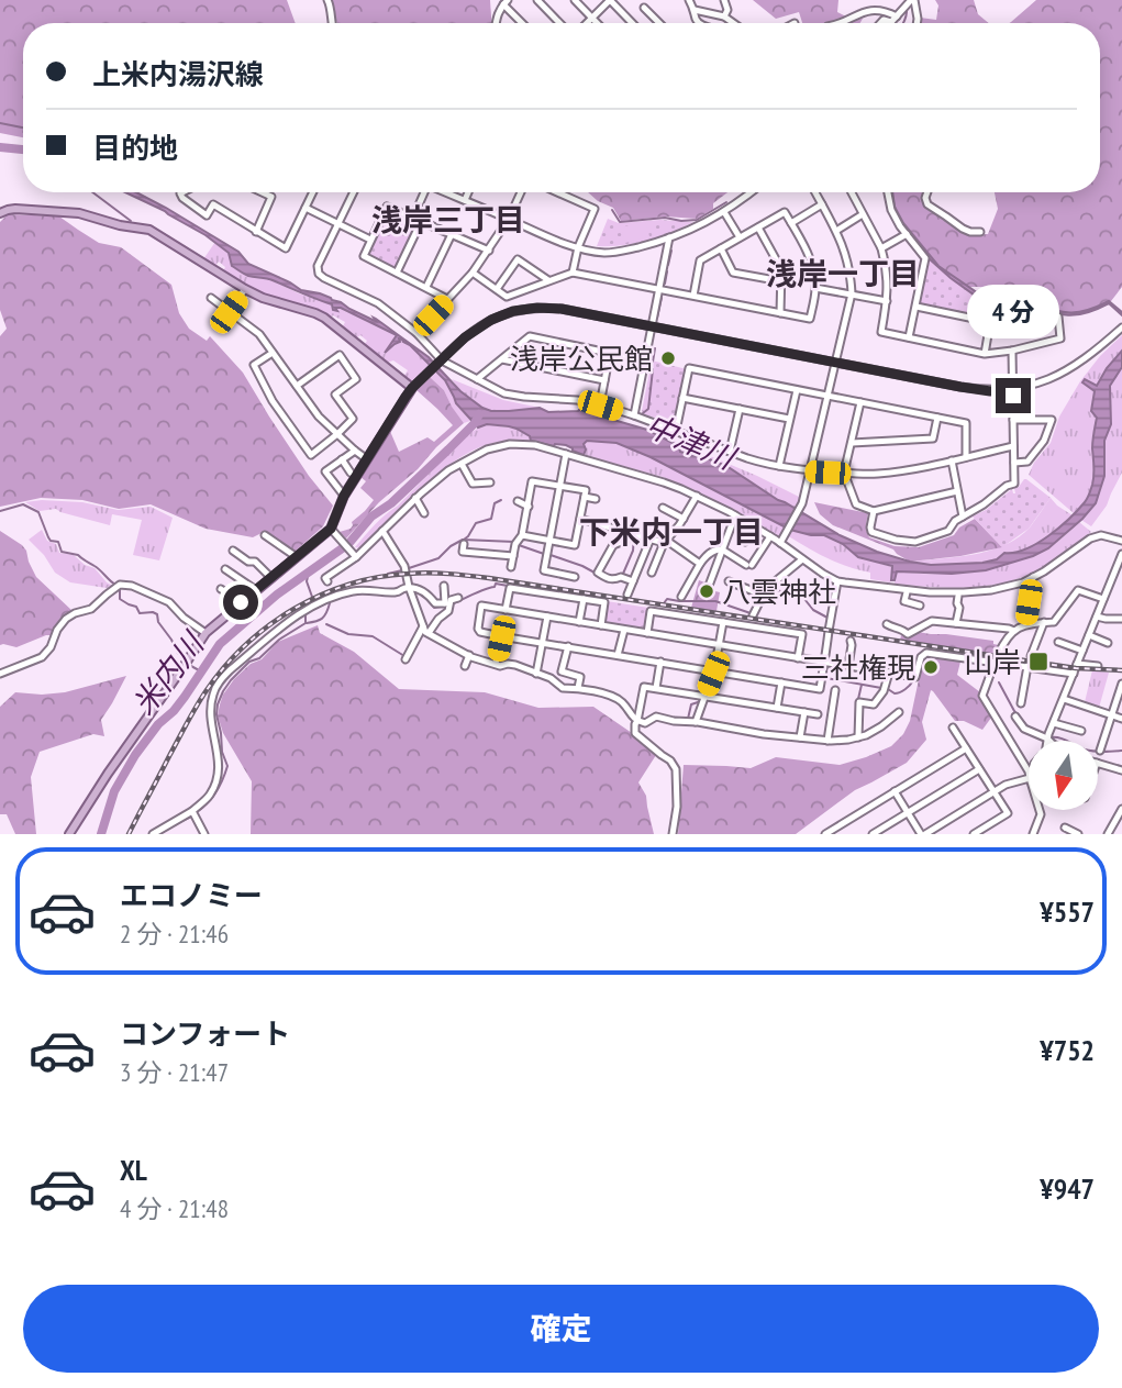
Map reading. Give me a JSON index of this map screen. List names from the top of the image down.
{
  "districts": ["浅岸三丁目", "浅岸一丁目", "下米内一丁目"],
  "water": ["中津川", "米内川"],
  "places": {
    "other": ["浅岸公民館", "八雲神社", "三社権現"],
    "transit": ["山岸"]
  },
  "north": "bottom",
  "page": {
    "banner": ["上米内湯沢線", "目的地"],
    "bubble": "4 分",
    "list": [
      {
        "name": "エコノミー",
        "note": "2 分 · 21:46",
        "value": "¥557"
      },
      {
        "name": "コンフォート",
        "note": "3 分 · 21:47",
        "value": "¥752"
      },
      {
        "name": "XL",
        "note": "4 分 · 21:48",
        "value": "¥947"
      }
    ],
    "buttons": "確定"
  }
}
